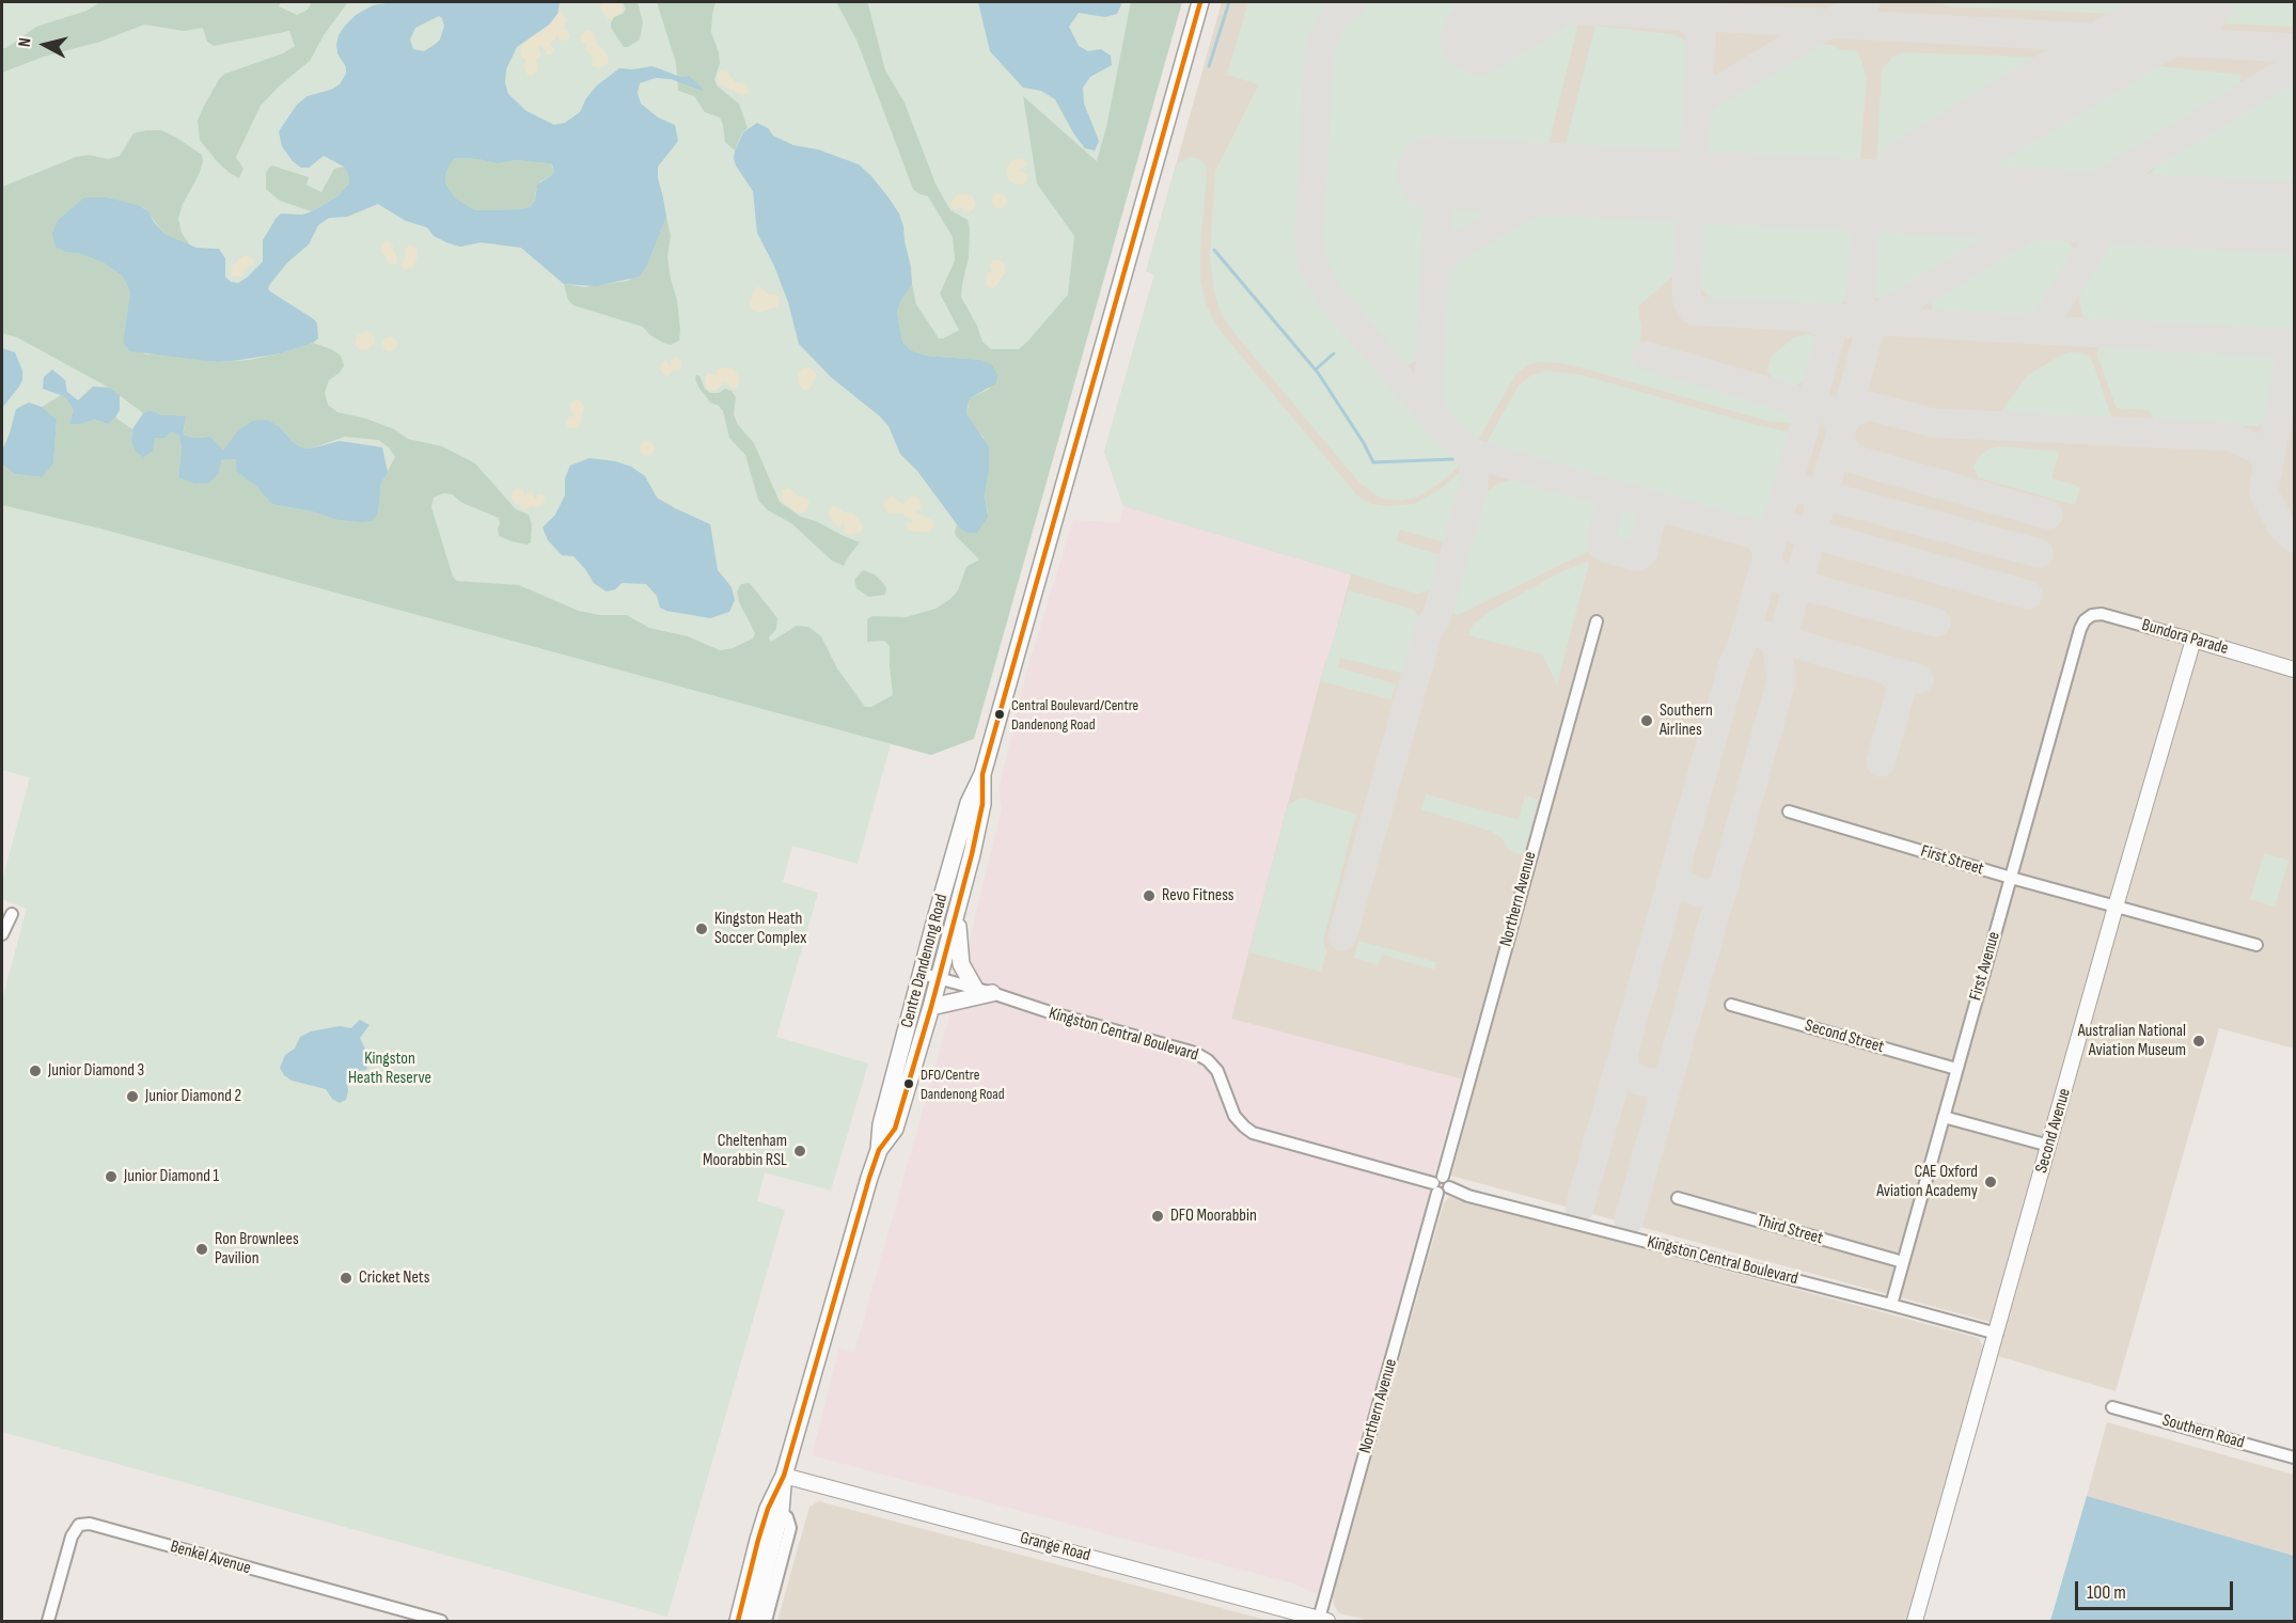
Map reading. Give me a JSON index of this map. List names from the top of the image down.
{
  "streets": {
    "main road": [
      "Bundora Parade",
      "Centre Dandenong Road",
      "Second Avenue",
      "Grange Road"
    ],
    "street": [
      "First Street",
      "Northern Avenue",
      "First Avenue",
      "Kingston Central Boulevard",
      "Second Street",
      "Third Street",
      "Southern Road",
      "Benkel Avenue"
    ]
  },
  "crossings": [
    ["Bundora Parade", "First Avenue"],
    ["Bundora Parade", "Second Avenue"],
    ["First Street", "First Avenue"],
    ["First Street", "Second Avenue"],
    ["Northern Avenue", "Kingston Central Boulevard"],
    ["Northern Avenue", "Grange Road"],
    ["Centre Dandenong Road", "Kingston Central Boulevard"],
    ["Centre Dandenong Road", "Grange Road"],
    ["First Avenue", "Kingston Central Boulevard"],
    ["First Avenue", "Second Street"],
    ["First Avenue", "Third Street"],
    ["Kingston Central Boulevard", "Second Avenue"]
  ],
  "parks": ["Kingston Heath Reserve"],
  "places": [
    "Central Boulevard/Centre Dandenong Road",
    "Southern Airlines",
    "Revo Fitness",
    "Kingston Heath Soccer Complex",
    "Australian National Aviation Museum",
    "Junior Diamond 3",
    "DFO/Centre Dandenong Road",
    "Junior Diamond 2",
    "Cheltenham Moorabbin RSL",
    "Junior Diamond 1",
    "CAE Oxford Aviation Academy",
    "DFO Moorabbin",
    "Ron Brownlees Pavilion",
    "Cricket Nets"
  ],
  "scale_bar": "100 m",
  "north": "left"
}
